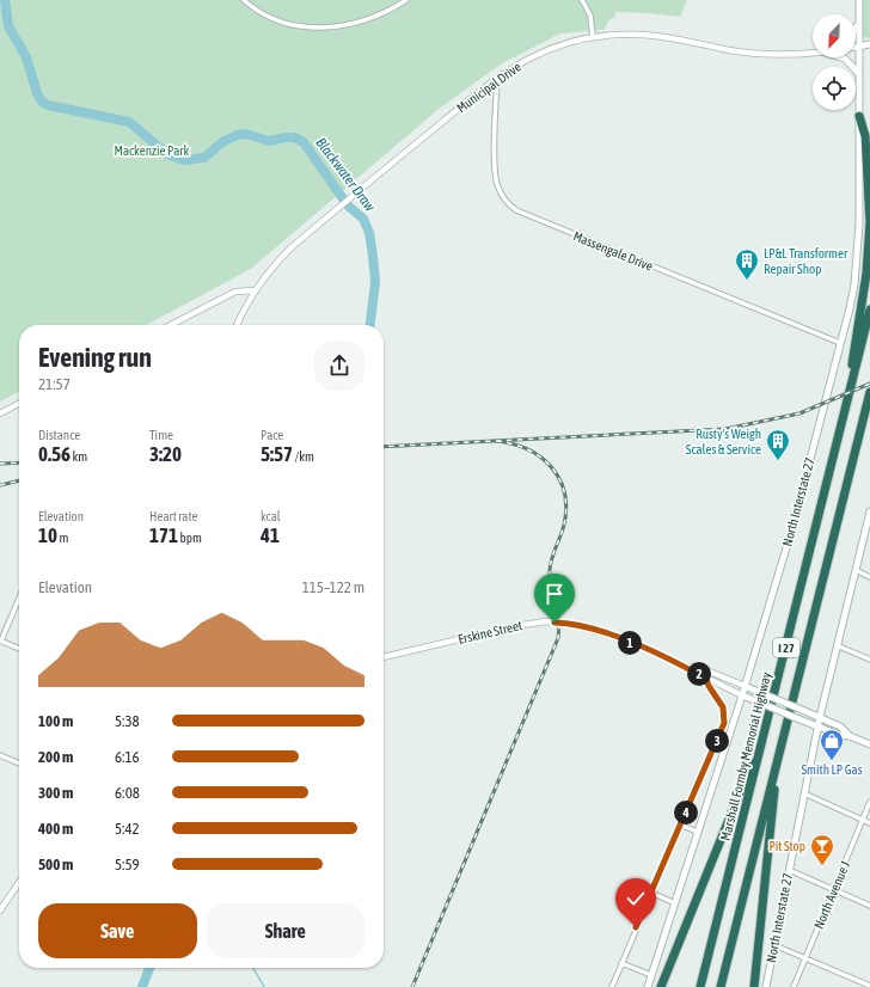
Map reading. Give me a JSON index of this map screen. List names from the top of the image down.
{
  "streets": {
    "highway": ["I 27", "Marshall Formby Memorial Highway"],
    "main road": ["Municipal Drive", "North Interstate 27", "Erskine Street"],
    "street": ["Massengale Drive", "North Avenue J"]
  },
  "crossings": [
    ["Municipal Drive", "Massengale Drive"],
    ["Municipal Drive", "North Interstate 27"],
    ["Massengale Drive", "North Interstate 27"],
    ["North Interstate 27", "Erskine Street"]
  ],
  "water": ["Blackwater Draw"],
  "parks": ["Mackenzie Park"],
  "places": {
    "building": ["LP&L Transformer Repair Shop", "Rusty's Weigh Scales & Service"],
    "shop": ["Smith LP Gas"],
    "bar": ["Pit Stop"]
  },
  "north": "bottom left",
  "page": {
    "heading": ["Evening run", "21:57"],
    "stats": [
      ["Distance", "0.56 km"],
      ["Time", "3:20"],
      ["Pace", "5:57 /km"],
      ["Elevation", "10 m"],
      ["Heart rate", "171 bpm"],
      ["kcal", "41"]
    ],
    "chart": ["Elevation", "115–122 m"],
    "pins": [
      "1",
      "2",
      "3",
      "4"
    ],
    "list": [
      {
        "name": "100 m",
        "note": "5:38"
      },
      {
        "name": "200 m",
        "note": "6:16"
      },
      {
        "name": "300 m",
        "note": "6:08"
      },
      {
        "name": "400 m",
        "note": "5:42"
      },
      {
        "name": "500 m",
        "note": "5:59"
      }
    ],
    "buttons": ["Save", "Share"]
  }
}
